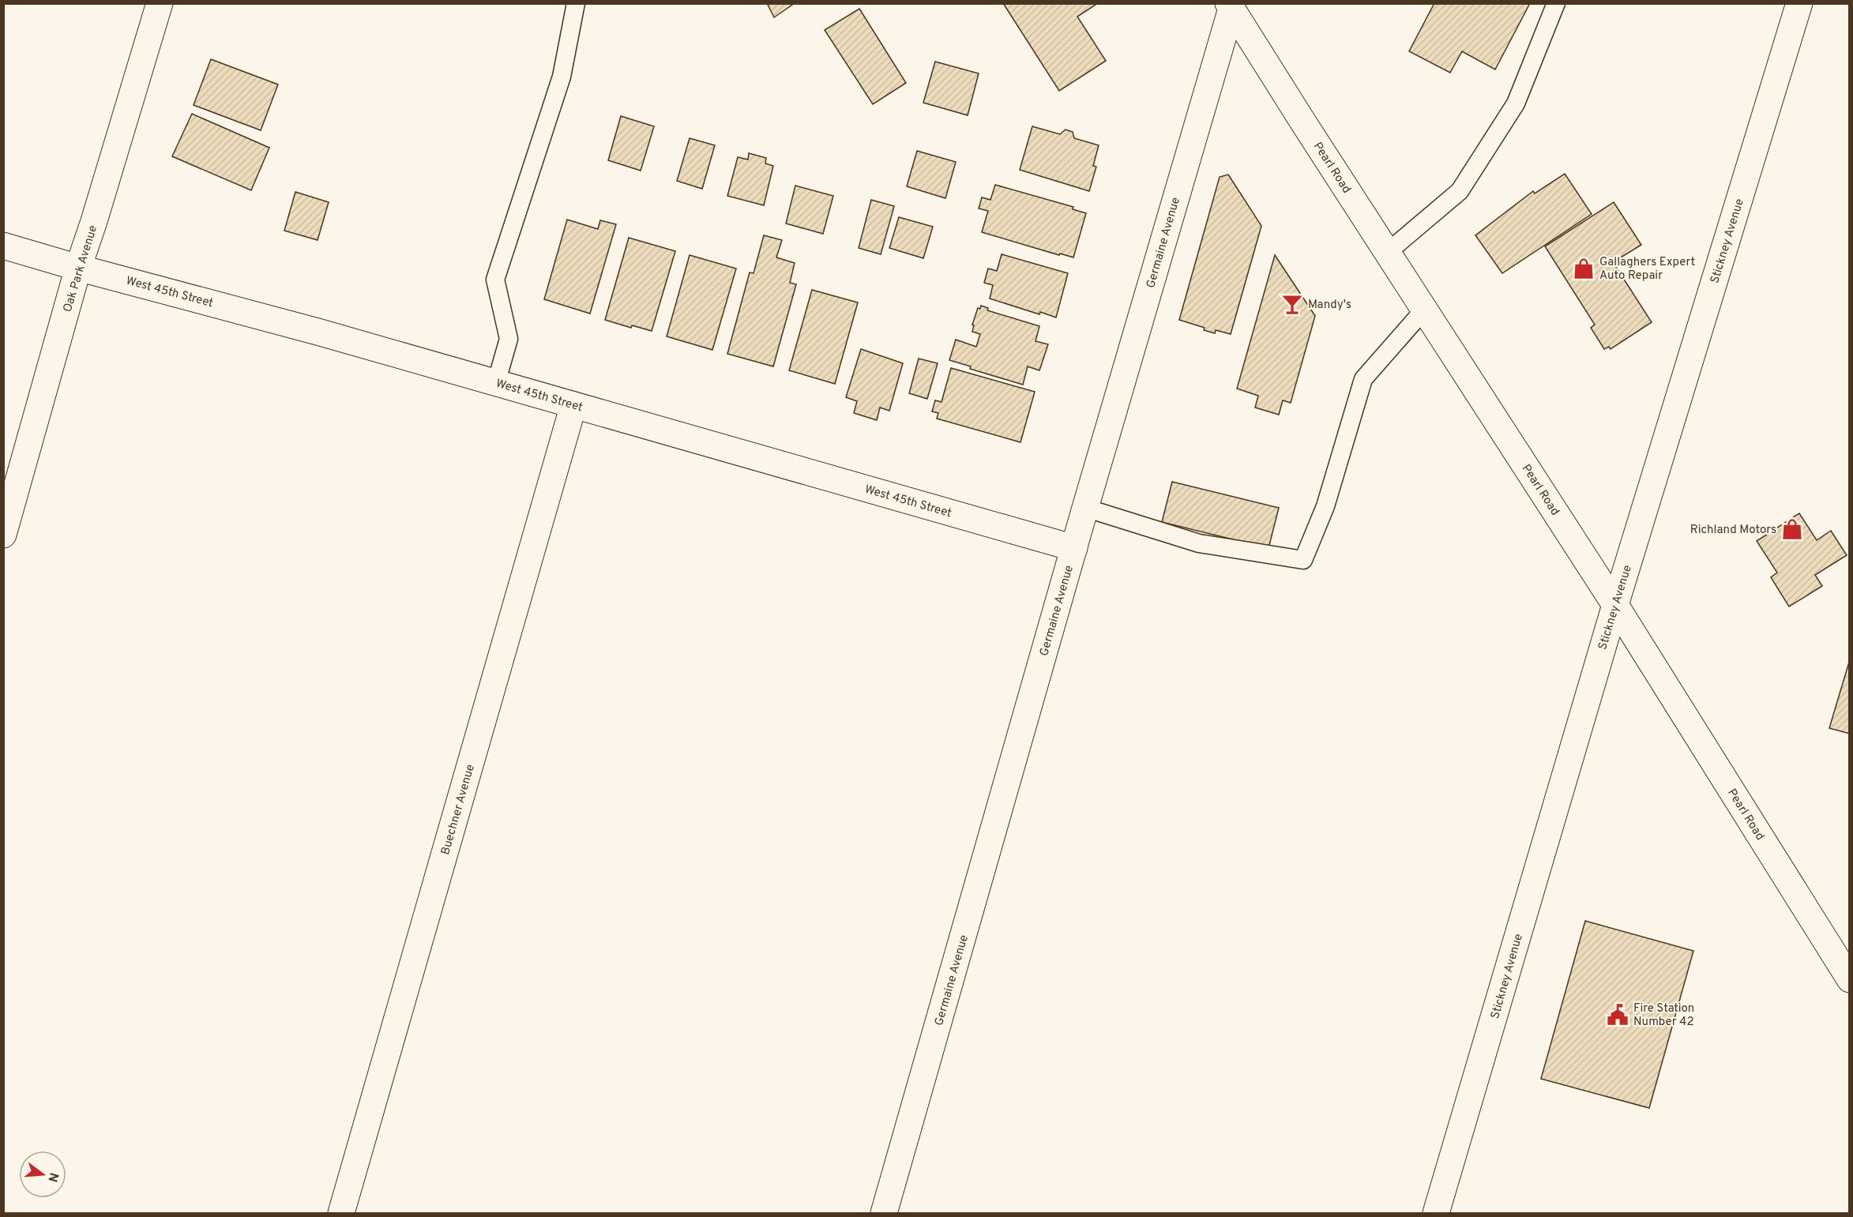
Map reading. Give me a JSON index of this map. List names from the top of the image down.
{
  "streets": {
    "street": [
      "Pearl Road",
      "Stickney Avenue",
      "Germaine Avenue",
      "Oak Park Avenue",
      "West 45th Street",
      "Buechner Avenue"
    ]
  },
  "crossings": [
    ["Pearl Road", "Stickney Avenue"],
    ["Pearl Road", "Germaine Avenue"],
    ["Germaine Avenue", "West 45th Street"],
    ["Oak Park Avenue", "West 45th Street"],
    ["West 45th Street", "Buechner Avenue"]
  ],
  "places": {
    "shop": ["Gallaghers Expert Auto Repair", "Richland Motors"],
    "bar": ["Mandy's"],
    "public building": ["Fire Station Number 42"]
  },
  "north": "right"
}
